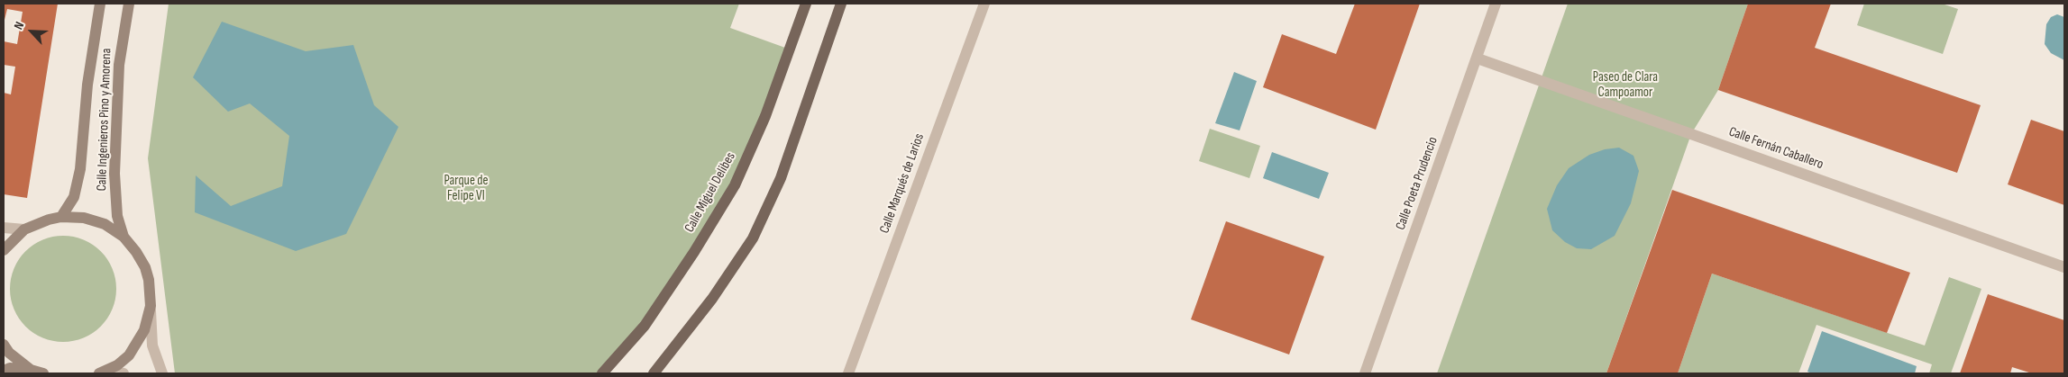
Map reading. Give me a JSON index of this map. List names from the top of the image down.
{
  "streets": {
    "main road": ["Calle Ingenieros Pino y Amorena", "Calle Miguel Delibes"],
    "street": ["Calle Fernán Caballero", "Calle Marqués de Larios", "Calle Poeta Prudencio"]
  },
  "crossings": [
    ["Calle Fernán Caballero", "Calle Poeta Prudencio"]
  ],
  "parks": ["Paseo de Clara Campoamor", "Parque de Felipe VI"],
  "north": "top left"
}
